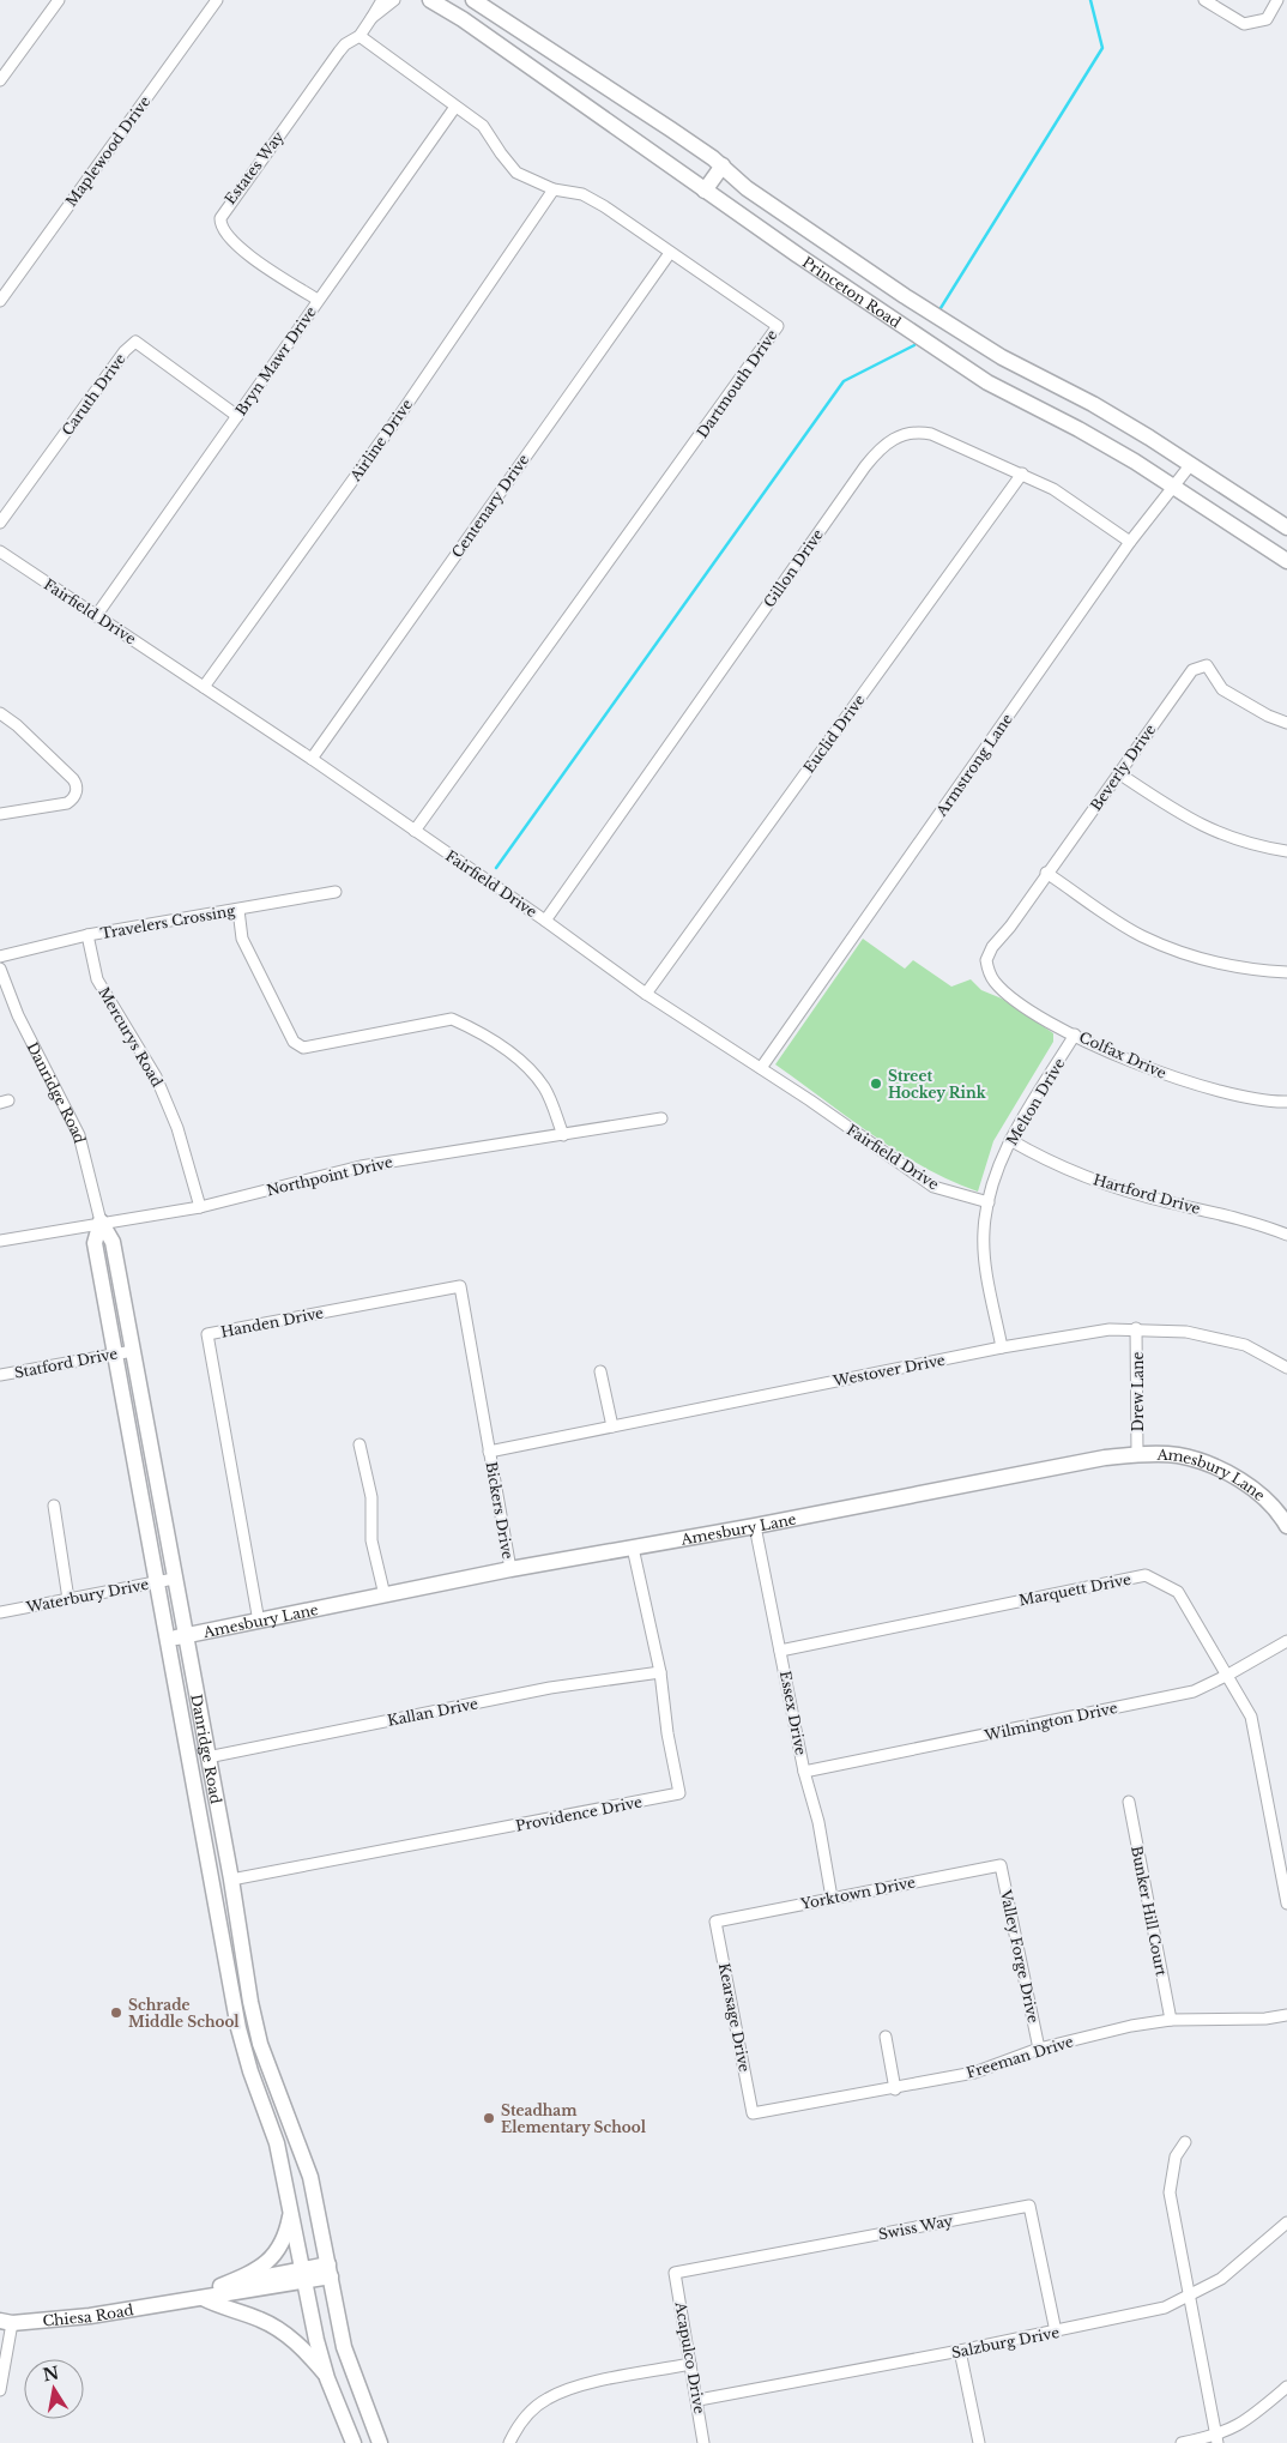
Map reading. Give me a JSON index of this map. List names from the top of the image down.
{
  "streets": {
    "street": [
      "Maplewood Drive",
      "Estates Way",
      "Princeton Road",
      "Bryn Mawr Drive",
      "Dartmouth Drive",
      "Caruth Drive",
      "Airline Drive",
      "Centenary Drive",
      "Gillon Drive",
      "Fairfield Drive",
      "Euclid Drive",
      "Armstrong Lane",
      "Beverly Drive",
      "Travelers Crossing",
      "Mercurys Road",
      "Colfax Drive",
      "Danridge Road",
      "Melton Drive",
      "Northpoint Drive",
      "Hartford Drive",
      "Handen Drive",
      "Statford Drive",
      "Westover Drive",
      "Drew Lane",
      "Amesbury Lane",
      "Bickers Drive",
      "Marquett Drive",
      "Waterbury Drive",
      "Kallan Drive",
      "Essex Drive",
      "Wilmington Drive",
      "Providence Drive",
      "Yorktown Drive",
      "Bunker Hill Court",
      "Valley Forge Drive",
      "Kearsage Drive",
      "Freeman Drive",
      "Swiss Way",
      "Chiesa Road",
      "Salzburg Drive",
      "Acapulco Drive"
    ]
  },
  "crossings": [
    ["Estates Way", "Bryn Mawr Drive"],
    ["Estates Way", "Dartmouth Drive"],
    ["Princeton Road", "Armstrong Lane"],
    ["Bryn Mawr Drive", "Dartmouth Drive"],
    ["Bryn Mawr Drive", "Caruth Drive"],
    ["Bryn Mawr Drive", "Fairfield Drive"],
    ["Dartmouth Drive", "Airline Drive"],
    ["Dartmouth Drive", "Centenary Drive"],
    ["Dartmouth Drive", "Fairfield Drive"],
    ["Airline Drive", "Fairfield Drive"],
    ["Centenary Drive", "Fairfield Drive"],
    ["Gillon Drive", "Fairfield Drive"],
    ["Gillon Drive", "Euclid Drive"],
    ["Gillon Drive", "Armstrong Lane"],
    ["Fairfield Drive", "Euclid Drive"],
    ["Fairfield Drive", "Armstrong Lane"],
    ["Fairfield Drive", "Melton Drive"],
    ["Beverly Drive", "Colfax Drive"],
    ["Travelers Crossing", "Mercurys Road"],
    ["Mercurys Road", "Northpoint Drive"],
    ["Colfax Drive", "Melton Drive"],
    ["Danridge Road", "Northpoint Drive"],
    ["Danridge Road", "Statford Drive"],
    ["Danridge Road", "Amesbury Lane"],
    ["Danridge Road", "Waterbury Drive"],
    ["Danridge Road", "Kallan Drive"],
    ["Danridge Road", "Providence Drive"],
    ["Danridge Road", "Chiesa Road"],
    ["Melton Drive", "Hartford Drive"],
    ["Melton Drive", "Westover Drive"],
    ["Handen Drive", "Westover Drive"],
    ["Handen Drive", "Amesbury Lane"],
    ["Handen Drive", "Bickers Drive"],
    ["Westover Drive", "Drew Lane"],
    ["Westover Drive", "Bickers Drive"],
    ["Drew Lane", "Amesbury Lane"],
    ["Amesbury Lane", "Bickers Drive"],
    ["Amesbury Lane", "Essex Drive"],
    ["Amesbury Lane", "Providence Drive"],
    ["Marquett Drive", "Essex Drive"],
    ["Marquett Drive", "Wilmington Drive"],
    ["Kallan Drive", "Providence Drive"],
    ["Essex Drive", "Wilmington Drive"],
    ["Essex Drive", "Yorktown Drive"],
    ["Yorktown Drive", "Valley Forge Drive"],
    ["Yorktown Drive", "Kearsage Drive"],
    ["Bunker Hill Court", "Freeman Drive"],
    ["Valley Forge Drive", "Freeman Drive"],
    ["Kearsage Drive", "Freeman Drive"],
    ["Swiss Way", "Salzburg Drive"],
    ["Swiss Way", "Acapulco Drive"],
    ["Salzburg Drive", "Acapulco Drive"]
  ],
  "places": ["Street Hockey Rink", "Schrade Middle School", "Steadham Elementary School"],
  "north": "top"
}
